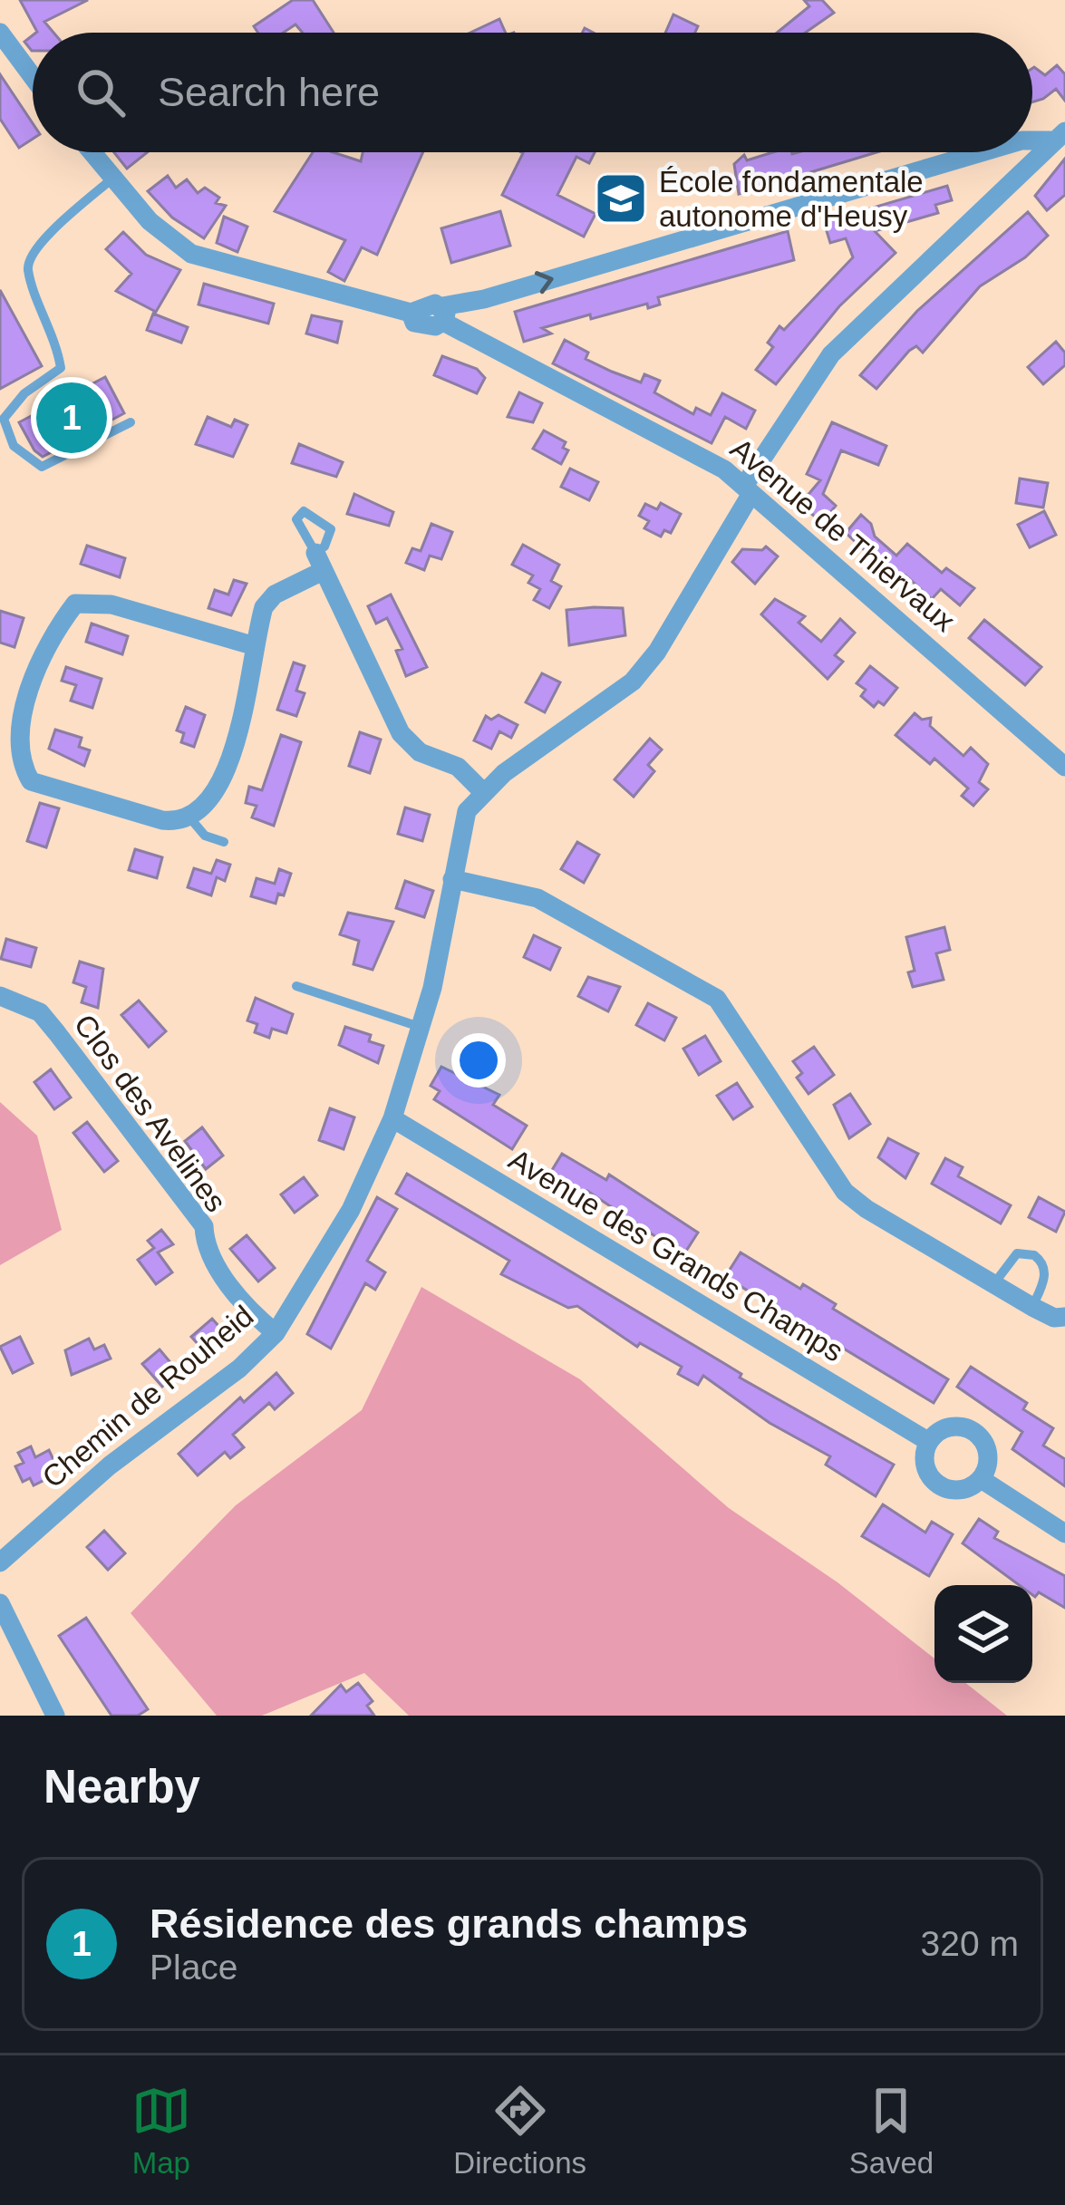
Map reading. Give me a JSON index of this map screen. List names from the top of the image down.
{
  "streets": {
    "street": [
      "Avenue de Thiervaux",
      "Clos des Avelines",
      "Avenue des Grands Champs",
      "Chemin de Rouheid"
    ]
  },
  "crossings": [
    ["Avenue de Thiervaux", "Chemin de Rouheid"],
    ["Clos des Avelines", "Chemin de Rouheid"],
    ["Avenue des Grands Champs", "Chemin de Rouheid"]
  ],
  "places": {
    "school or university": ["École fondamentale autonome d'Heusy"]
  },
  "page": {
    "search": "Search here",
    "pins": "1",
    "heading": "Nearby",
    "list": [
      {
        "mark": "1",
        "name": "Résidence des grands champs",
        "note": "Place",
        "value": "320 m"
      }
    ],
    "nav": ["Map", "Directions", "Saved"]
  }
}
